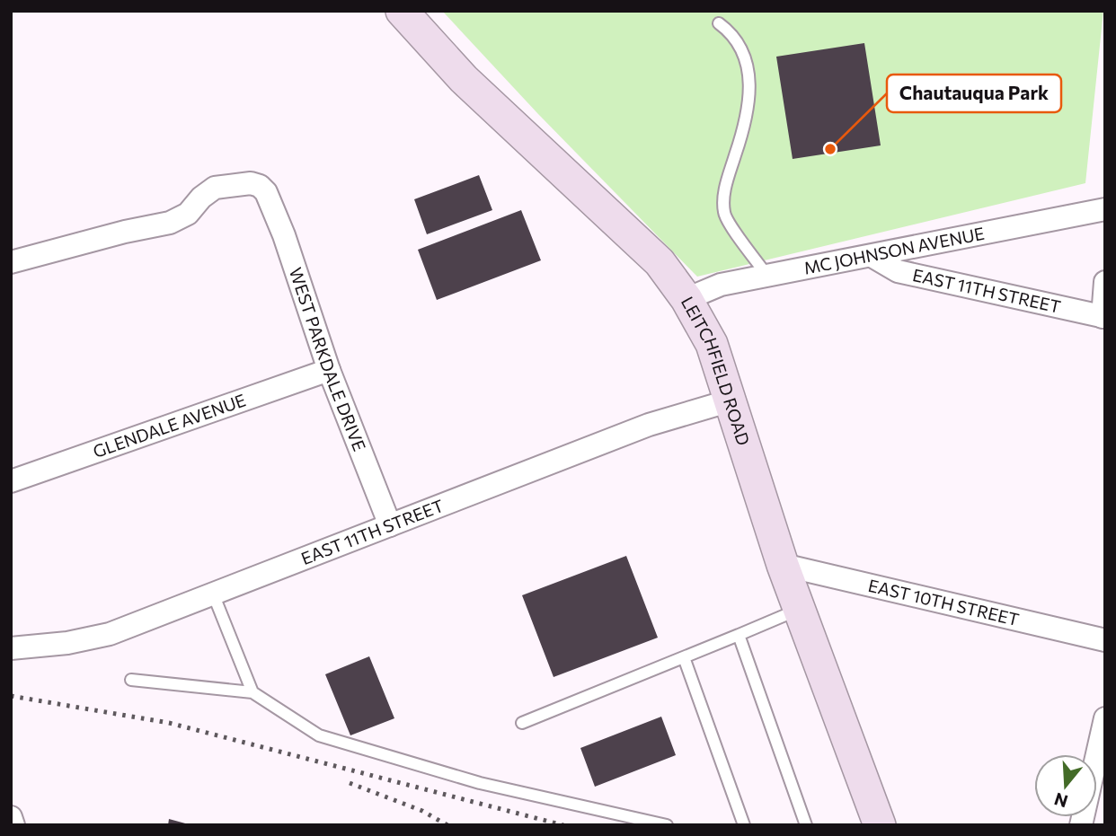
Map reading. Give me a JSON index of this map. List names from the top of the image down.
{
  "streets": {
    "street": [
      "MC JOHNSON AVENUE",
      "EAST 11TH STREET",
      "WEST PARKDALE DRIVE",
      "LEITCHFIELD ROAD",
      "GLENDALE AVENUE",
      "EAST 10TH STREET"
    ]
  },
  "crossings": [
    ["MC JOHNSON AVENUE", "EAST 11TH STREET"],
    ["MC JOHNSON AVENUE", "LEITCHFIELD ROAD"],
    ["EAST 11TH STREET", "WEST PARKDALE DRIVE"],
    ["EAST 11TH STREET", "LEITCHFIELD ROAD"],
    ["WEST PARKDALE DRIVE", "GLENDALE AVENUE"],
    ["LEITCHFIELD ROAD", "EAST 10TH STREET"]
  ],
  "places": ["Chautauqua Park"],
  "north": "bottom"
}
